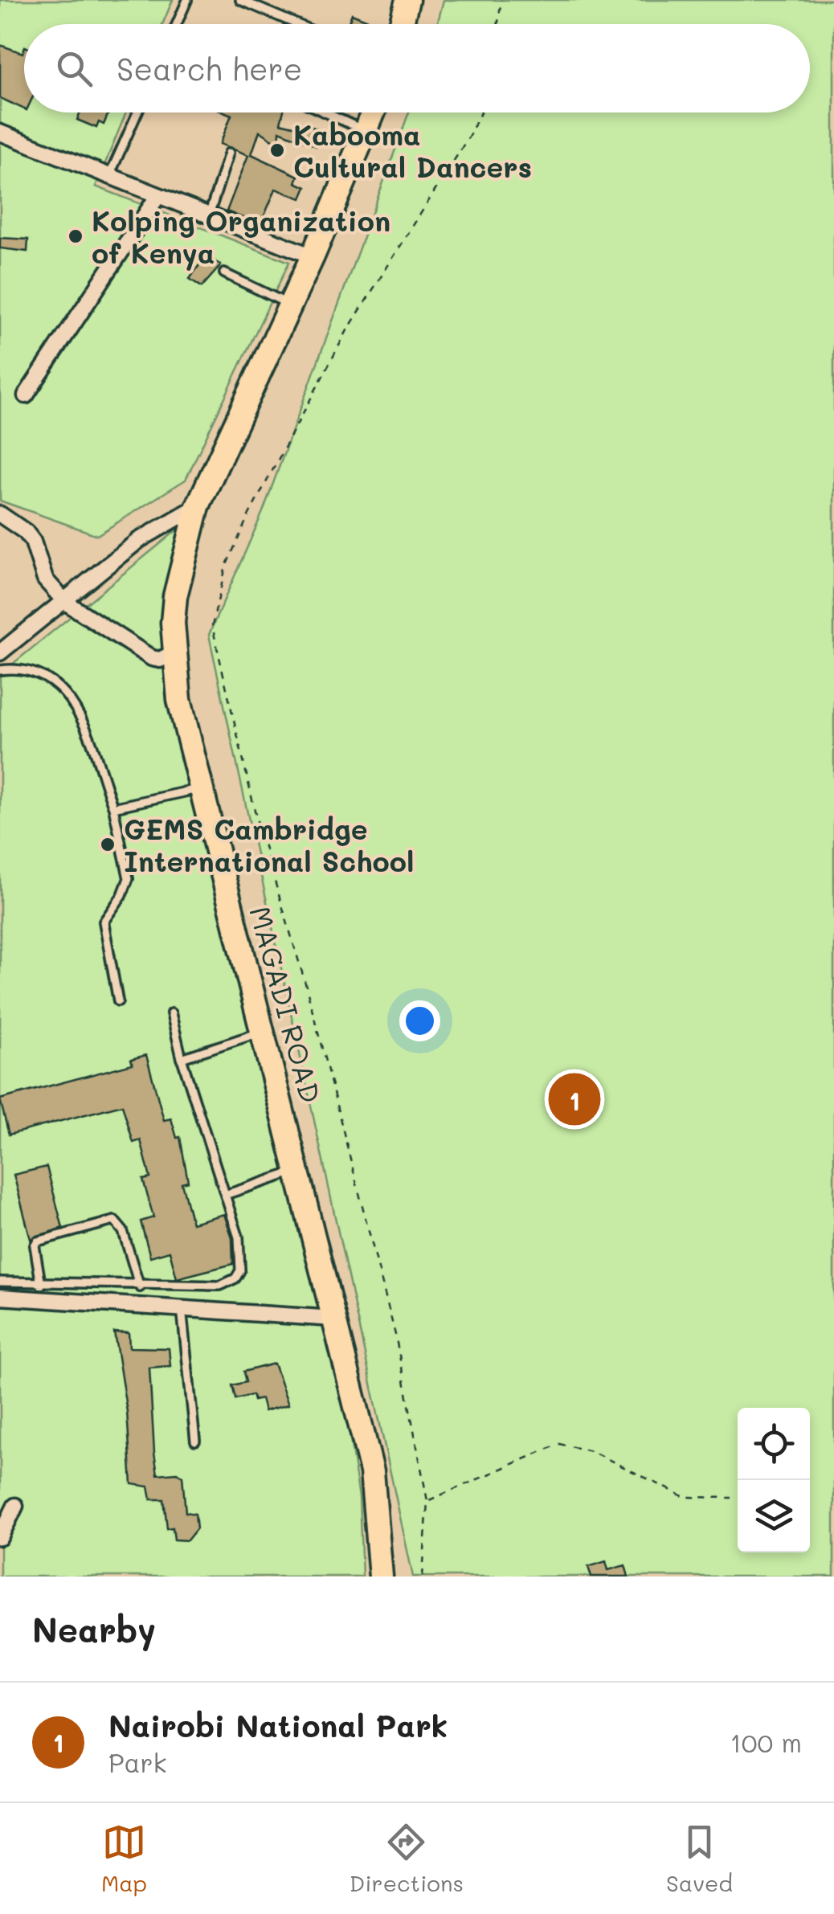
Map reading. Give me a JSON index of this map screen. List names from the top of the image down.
{
  "streets": {
    "highway": ["MAGADI ROAD"]
  },
  "places": ["Kabooma Cultural Dancers", "Kolping Organization of Kenya", "GEMS Cambridge International School"],
  "page": {
    "search": "Search here",
    "pins": "1",
    "heading": "Nearby",
    "list": [
      {
        "mark": "1",
        "name": "Nairobi National Park",
        "note": "Park",
        "value": "100 m"
      }
    ],
    "nav": ["Map", "Directions", "Saved"]
  }
}
